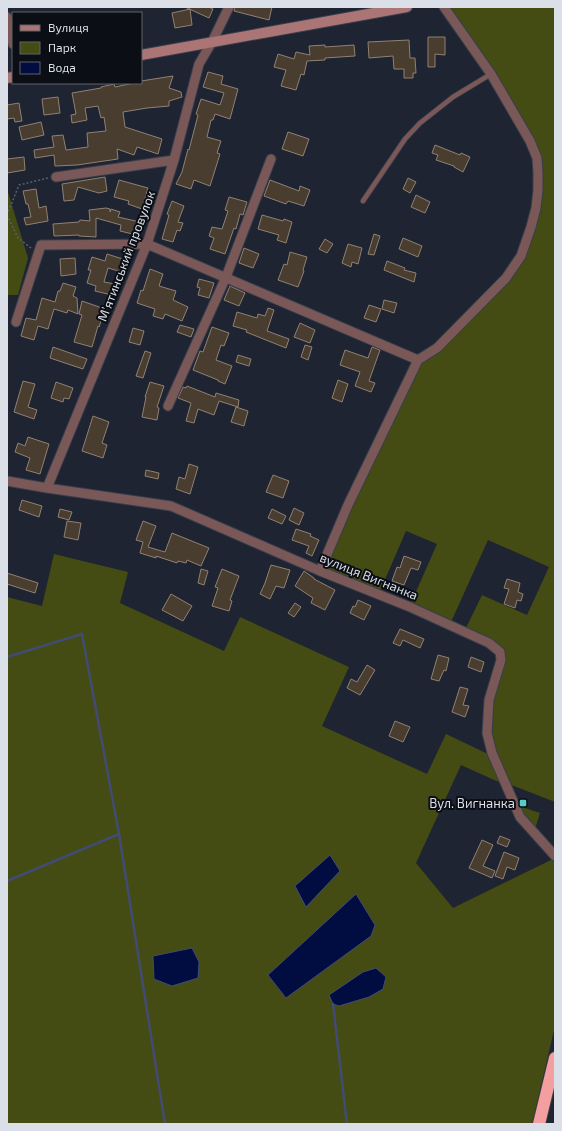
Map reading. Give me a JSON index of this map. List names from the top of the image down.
{
  "streets": {
    "street": ["Мʼятинський провулок", "вулиця Вигнанка"]
  },
  "crossings": [
    ["Мʼятинський провулок", "вулиця Вигнанка"]
  ],
  "places": {
    "transit": ["Вул. Вигнанка"]
  },
  "legend": ["Вулиця", "Парк", "Вода"]
}
